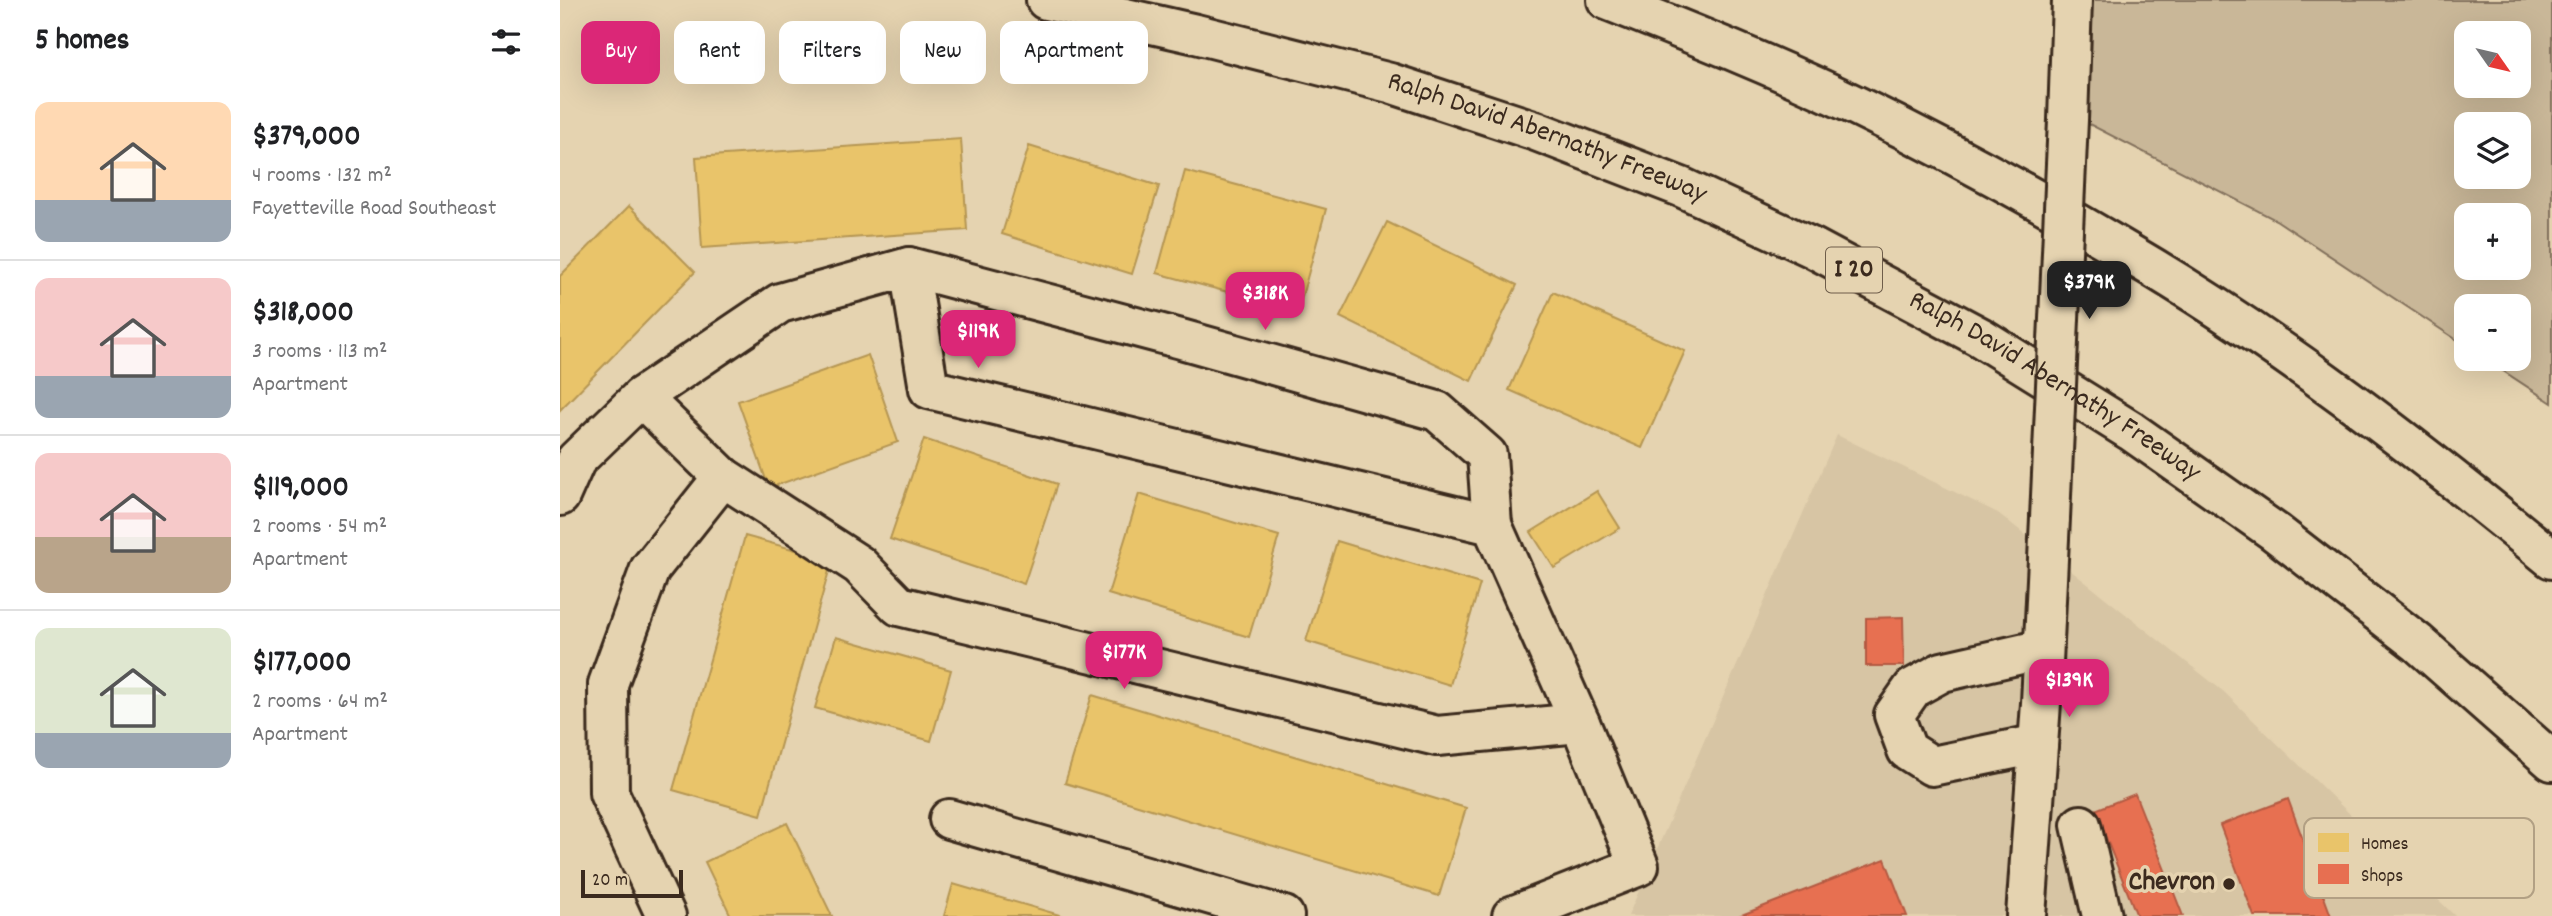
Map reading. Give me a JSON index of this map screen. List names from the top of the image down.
{
  "streets": {
    "main road": ["Ralph David Abernathy Freeway", "I 20"]
  },
  "places": ["Chevron"],
  "legend": ["Homes", "Shops"],
  "scale_bar": "20 m",
  "north": "bottom right",
  "page": {
    "heading": "5 homes",
    "map_buttons": ["+", "−"],
    "chip": [
      "Buy",
      "Rent",
      "Filters",
      "New",
      "Apartment"
    ],
    "list": [
      {
        "name": "$379,000",
        "note": "4 rooms · 132 m² · Fayetteville Road Southeast"
      },
      {
        "name": "$318,000",
        "note": "3 rooms · 113 m² · Apartment"
      },
      {
        "name": "$119,000",
        "note": "2 rooms · 54 m² · Apartment"
      },
      {
        "name": "$177,000",
        "note": "2 rooms · 64 m² · Apartment"
      }
    ],
    "price": [
      "$379K",
      "$318K",
      "$119K",
      "$177K",
      "$139K"
    ],
    "scale": "20 m"
  }
}
